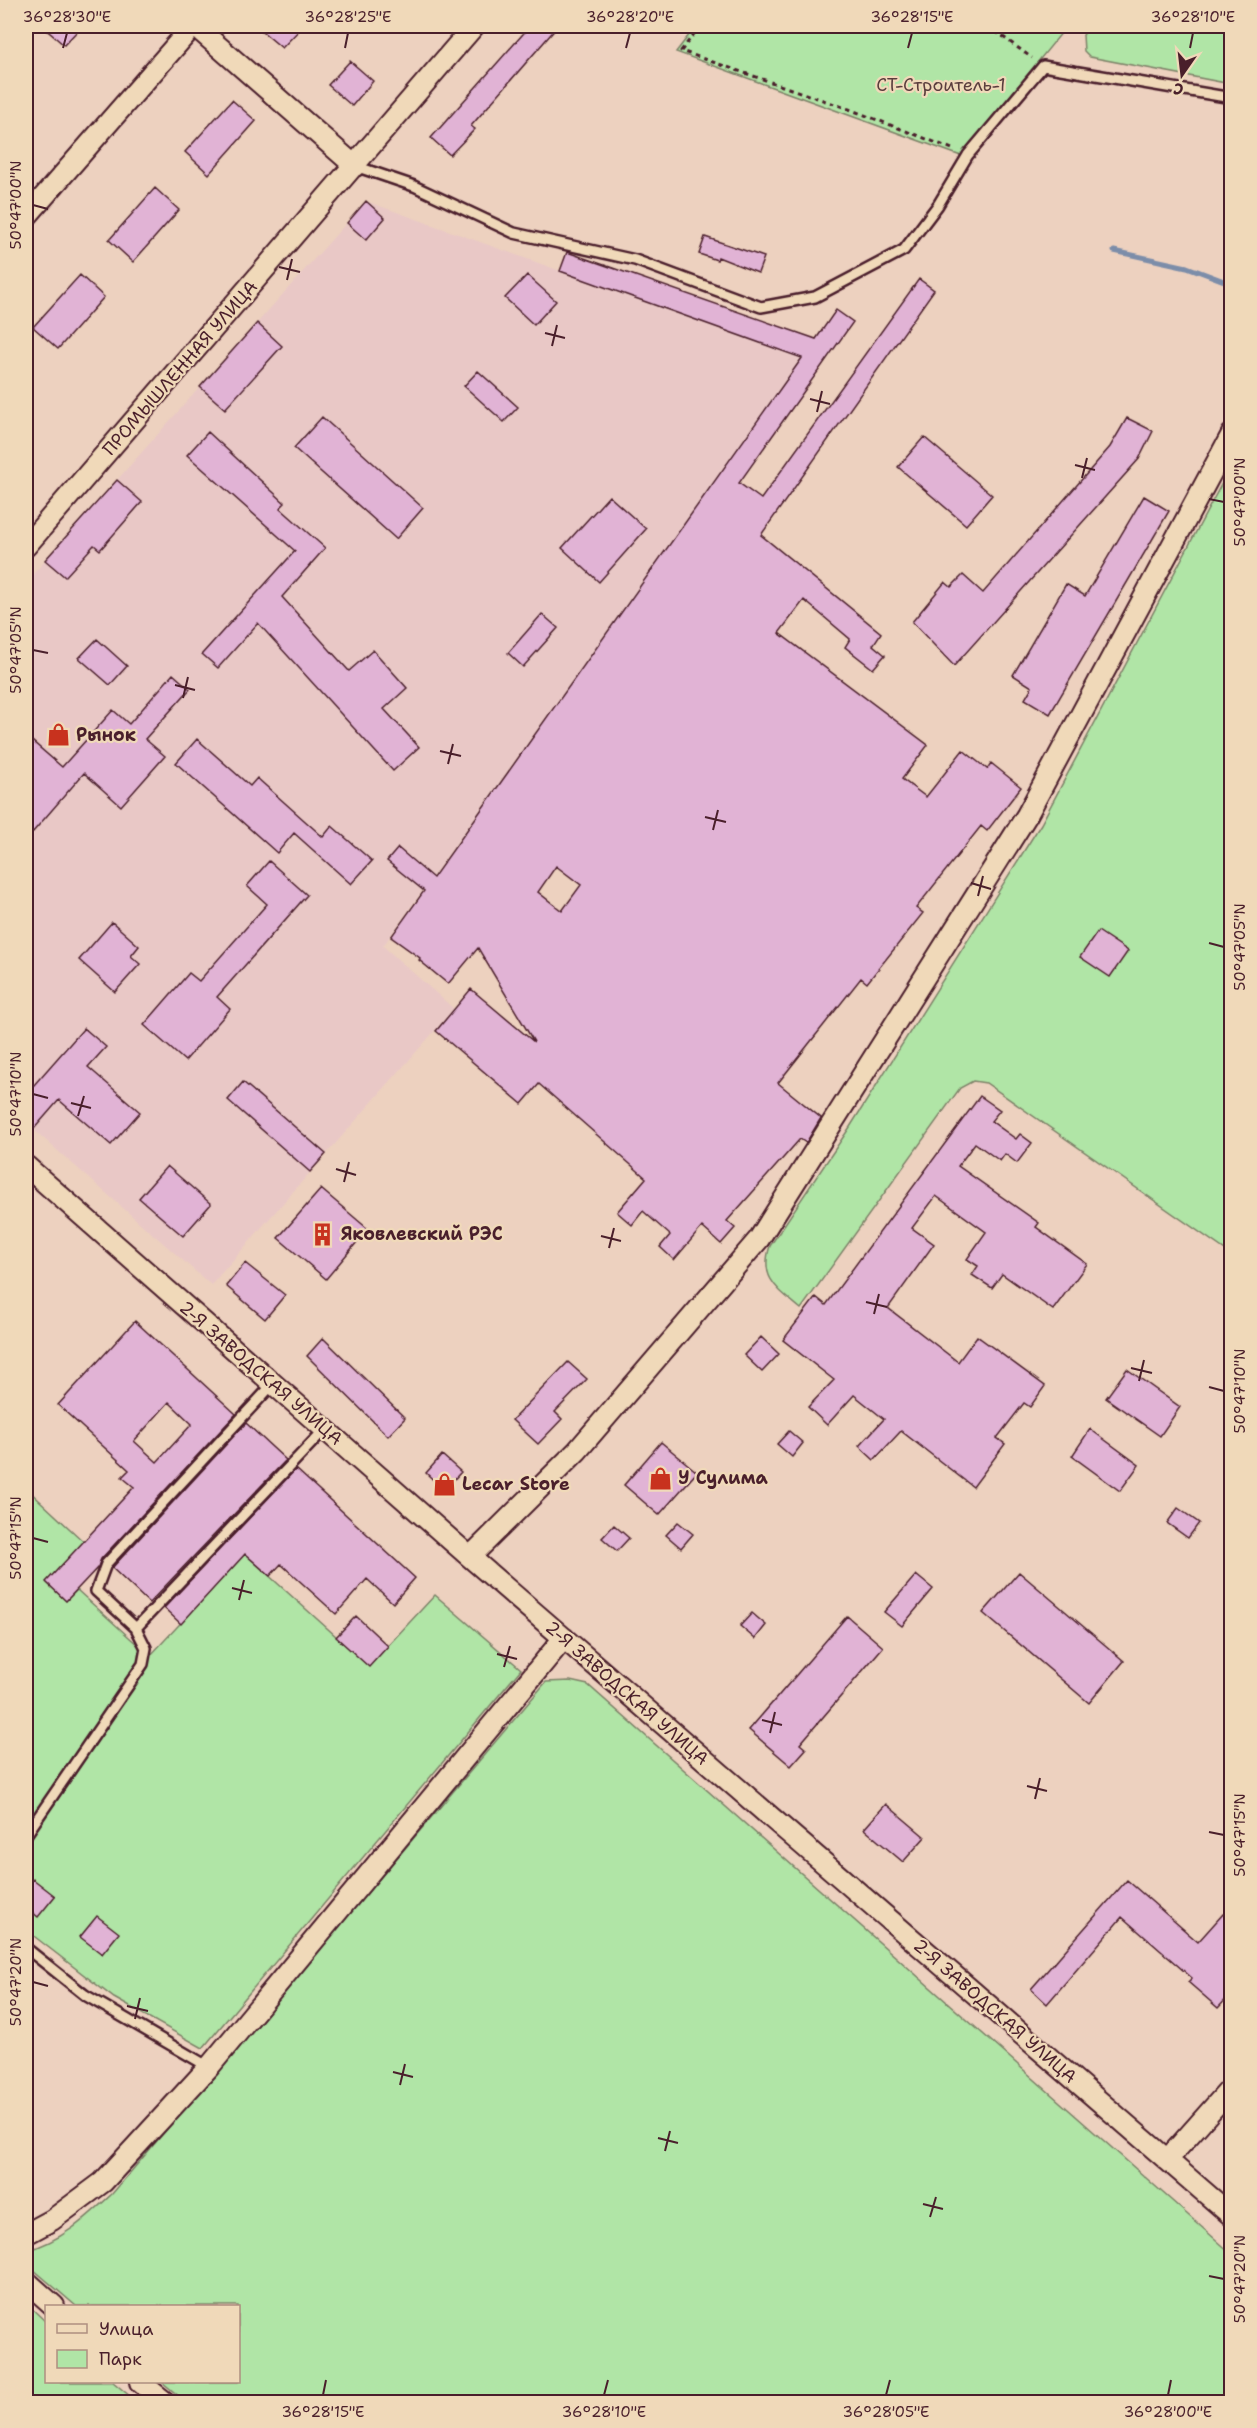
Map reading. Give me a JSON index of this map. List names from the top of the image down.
{
  "streets": {
    "street": ["ПРОМЫШЛЕННАЯ УЛИЦА", "2-Я ЗАВОДСКАЯ УЛИЦА"]
  },
  "parks": ["СТ-Строитель-1"],
  "places": {
    "shop": ["Рынок", "У Сулима", "Lecar Store"],
    "building": ["Яковлевский РЭС"]
  },
  "legend": ["Улица", "Парк"],
  "north": "bottom",
  "coordinates": [
    "36°28'30\"E",
    "36°28'25\"E",
    "36°28'20\"E",
    "36°28'15\"E",
    "36°28'10\"E",
    "50°47'00\"N",
    "50°47'05\"N",
    "50°47'10\"N",
    "50°47'15\"N",
    "50°47'20\"N",
    "36°28'05\"E",
    "36°28'00\"E"
  ]
}
